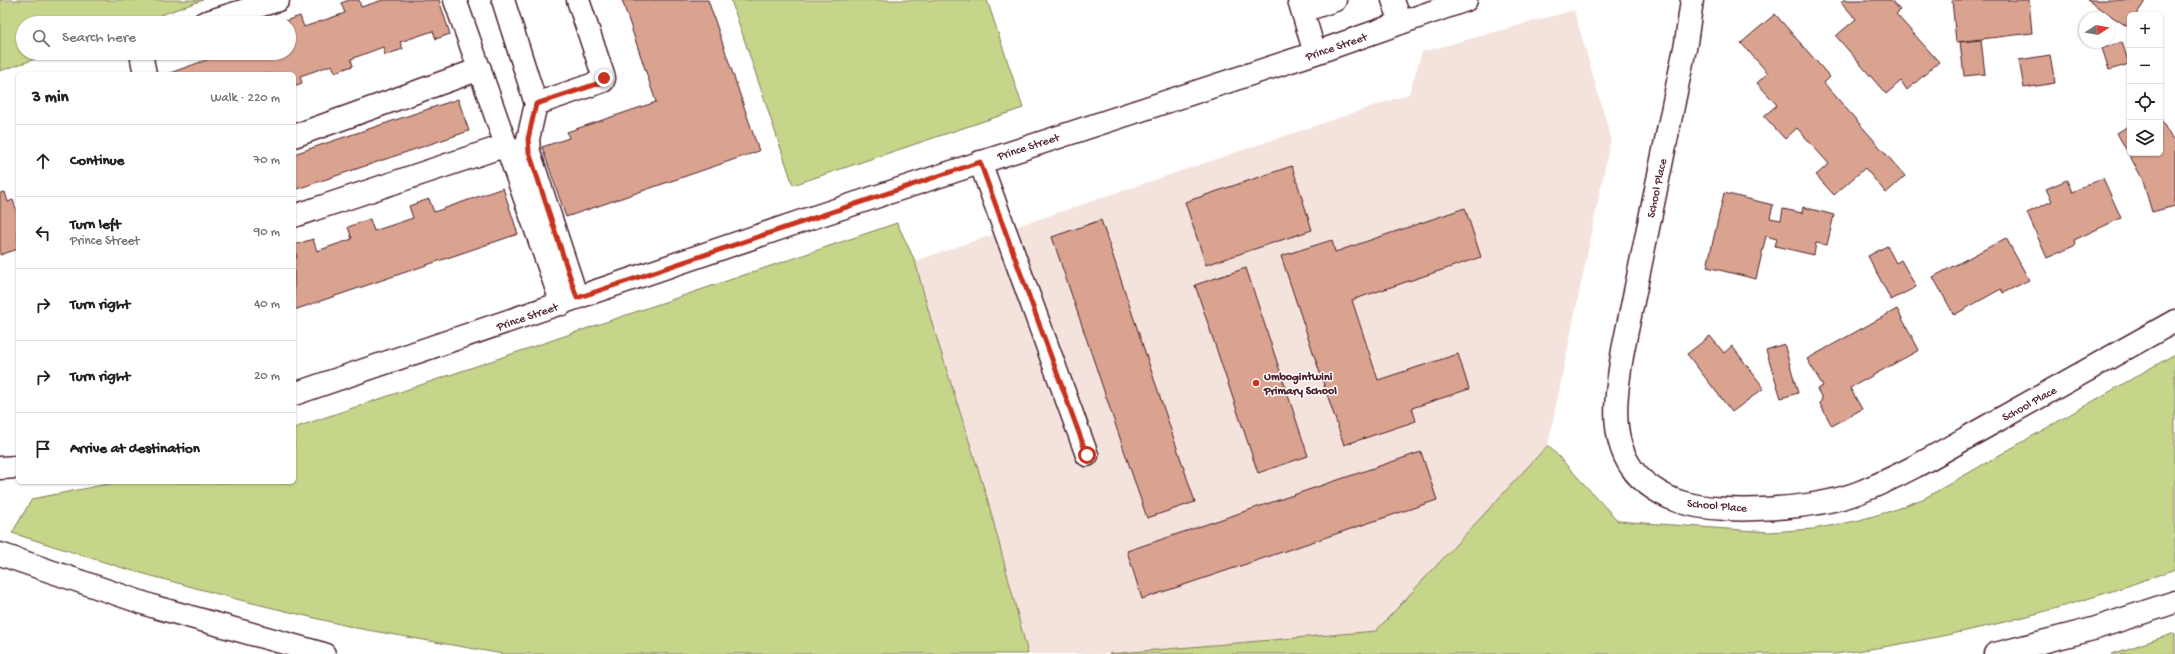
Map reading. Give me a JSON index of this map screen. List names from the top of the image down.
{
  "streets": {
    "main road": ["Prince Street", "School Place"]
  },
  "places": ["Umbogintwini Primary School"],
  "north": "right",
  "page": {
    "map_buttons": ["+", "−"],
    "search": "Search here",
    "heading": ["3 min", "Walk · 220 m"],
    "list": [
      ["Continue", "70 m"],
      ["Turn left", "Prince Street", "90 m"],
      ["Turn right", "40 m"],
      ["Turn right", "20 m"],
      "Arrive at destination"
    ]
  }
}
